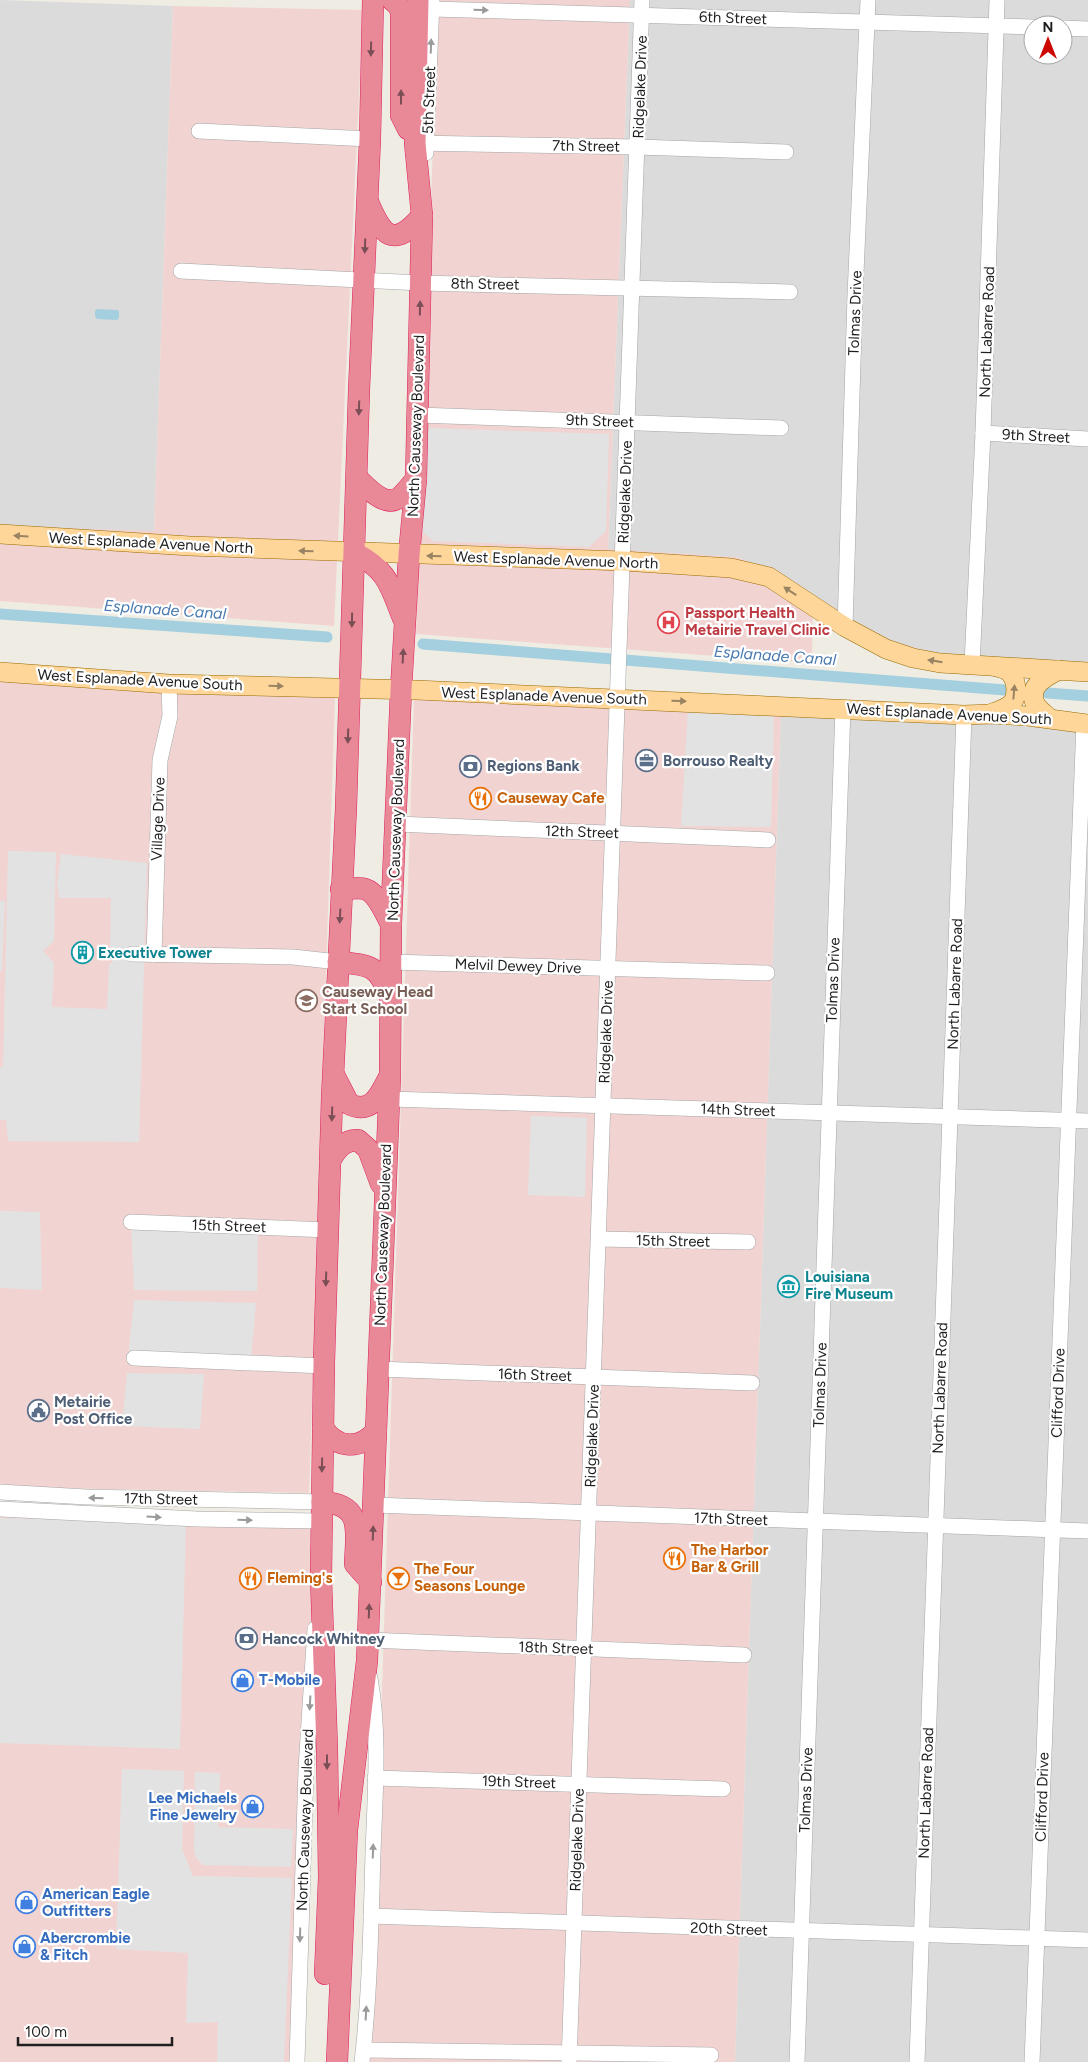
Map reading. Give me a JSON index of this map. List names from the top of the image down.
{
  "streets": {
    "highway": ["North Causeway Boulevard"],
    "main road": ["West Esplanade Avenue North", "West Esplanade Avenue South"],
    "street": [
      "6th Street",
      "Ridgelake Drive",
      "7th Street",
      "8th Street",
      "Tolmas Drive",
      "North Labarre Road",
      "9th Street",
      "Village Drive",
      "12th Street",
      "Melvil Dewey Drive",
      "14th Street",
      "15th Street",
      "16th Street",
      "Clifford Drive",
      "17th Street",
      "18th Street",
      "19th Street",
      "20th Street"
    ]
  },
  "crossings": [
    ["6th Street", "Ridgelake Drive"],
    ["6th Street", "Tolmas Drive"],
    ["6th Street", "North Labarre Road"],
    ["6th Street", "North Causeway Boulevard"],
    ["Ridgelake Drive", "7th Street"],
    ["Ridgelake Drive", "8th Street"],
    ["Ridgelake Drive", "9th Street"],
    ["Ridgelake Drive", "West Esplanade Avenue North"],
    ["Ridgelake Drive", "West Esplanade Avenue South"],
    ["Ridgelake Drive", "12th Street"],
    ["Ridgelake Drive", "Melvil Dewey Drive"],
    ["Ridgelake Drive", "14th Street"],
    ["Ridgelake Drive", "15th Street"],
    ["Ridgelake Drive", "16th Street"],
    ["Ridgelake Drive", "17th Street"],
    ["Ridgelake Drive", "18th Street"],
    ["Ridgelake Drive", "19th Street"],
    ["Ridgelake Drive", "20th Street"],
    ["7th Street", "North Causeway Boulevard"],
    ["8th Street", "North Causeway Boulevard"],
    ["Tolmas Drive", "West Esplanade Avenue North"],
    ["Tolmas Drive", "West Esplanade Avenue South"],
    ["Tolmas Drive", "14th Street"],
    ["Tolmas Drive", "17th Street"],
    ["Tolmas Drive", "20th Street"],
    ["North Labarre Road", "9th Street"],
    ["North Labarre Road", "West Esplanade Avenue North"],
    ["North Labarre Road", "West Esplanade Avenue South"],
    ["North Labarre Road", "14th Street"],
    ["North Labarre Road", "17th Street"],
    ["North Labarre Road", "20th Street"],
    ["9th Street", "North Causeway Boulevard"],
    ["North Causeway Boulevard", "West Esplanade Avenue North"],
    ["North Causeway Boulevard", "West Esplanade Avenue South"],
    ["North Causeway Boulevard", "12th Street"],
    ["North Causeway Boulevard", "Melvil Dewey Drive"],
    ["North Causeway Boulevard", "14th Street"],
    ["North Causeway Boulevard", "15th Street"],
    ["North Causeway Boulevard", "16th Street"],
    ["North Causeway Boulevard", "17th Street"],
    ["North Causeway Boulevard", "18th Street"],
    ["North Causeway Boulevard", "19th Street"],
    ["North Causeway Boulevard", "20th Street"],
    ["West Esplanade Avenue South", "Village Drive"],
    ["West Esplanade Avenue South", "Clifford Drive"],
    ["14th Street", "Clifford Drive"],
    ["Clifford Drive", "17th Street"],
    ["Clifford Drive", "20th Street"]
  ],
  "one_way": ["6th Street", "West Esplanade Avenue North", "West Esplanade Avenue South"],
  "water": ["Esplanade Canal"],
  "places": {
    "hospital": ["Passport Health Metairie Travel Clinic"],
    "office": ["Borrouso Realty"],
    "bank": ["Regions Bank", "Hancock Whitney"],
    "restaurant": ["Causeway Cafe", "The Harbor Bar & Grill", "Fleming's"],
    "building": ["Executive Tower"],
    "school or university": ["Causeway Head Start School"],
    "museum": ["Louisiana Fire Museum"],
    "public building": ["Metairie Post Office"],
    "bar": ["The Four Seasons Lounge"],
    "shop": [
      "T-Mobile",
      "Lee Michaels Fine Jewelry",
      "American Eagle Outfitters",
      "Abercrombie & Fitch"
    ]
  },
  "scale_bar": "100 m",
  "north": "top"
}
